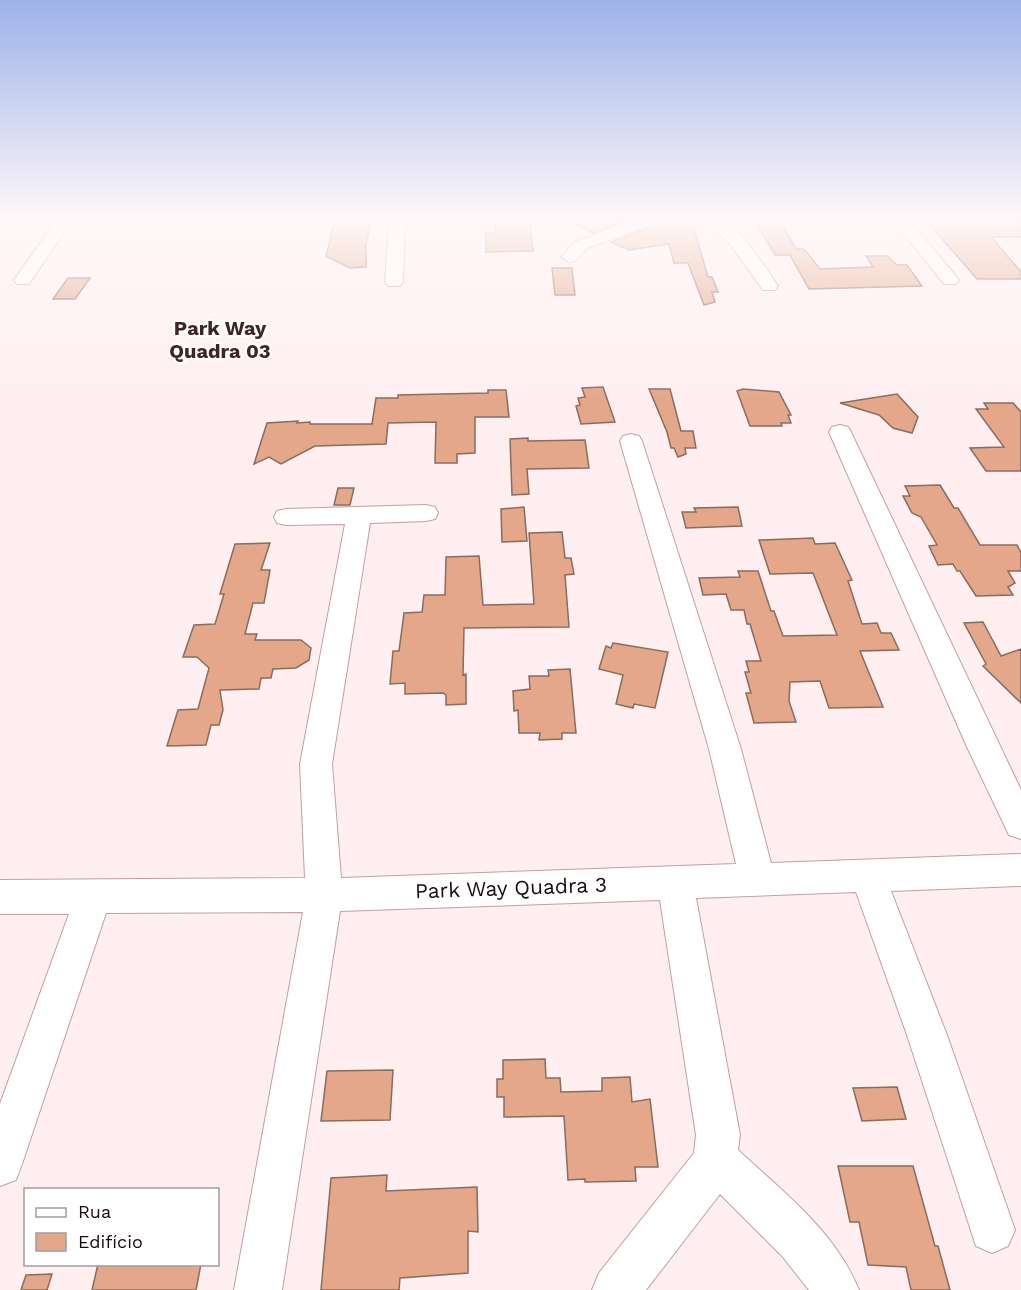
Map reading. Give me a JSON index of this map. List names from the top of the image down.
{
  "streets": {
    "street": ["Park Way Quadra 3"]
  },
  "districts": ["Park Way Quadra 03"],
  "legend": ["Rua", "Edifício"]
}
